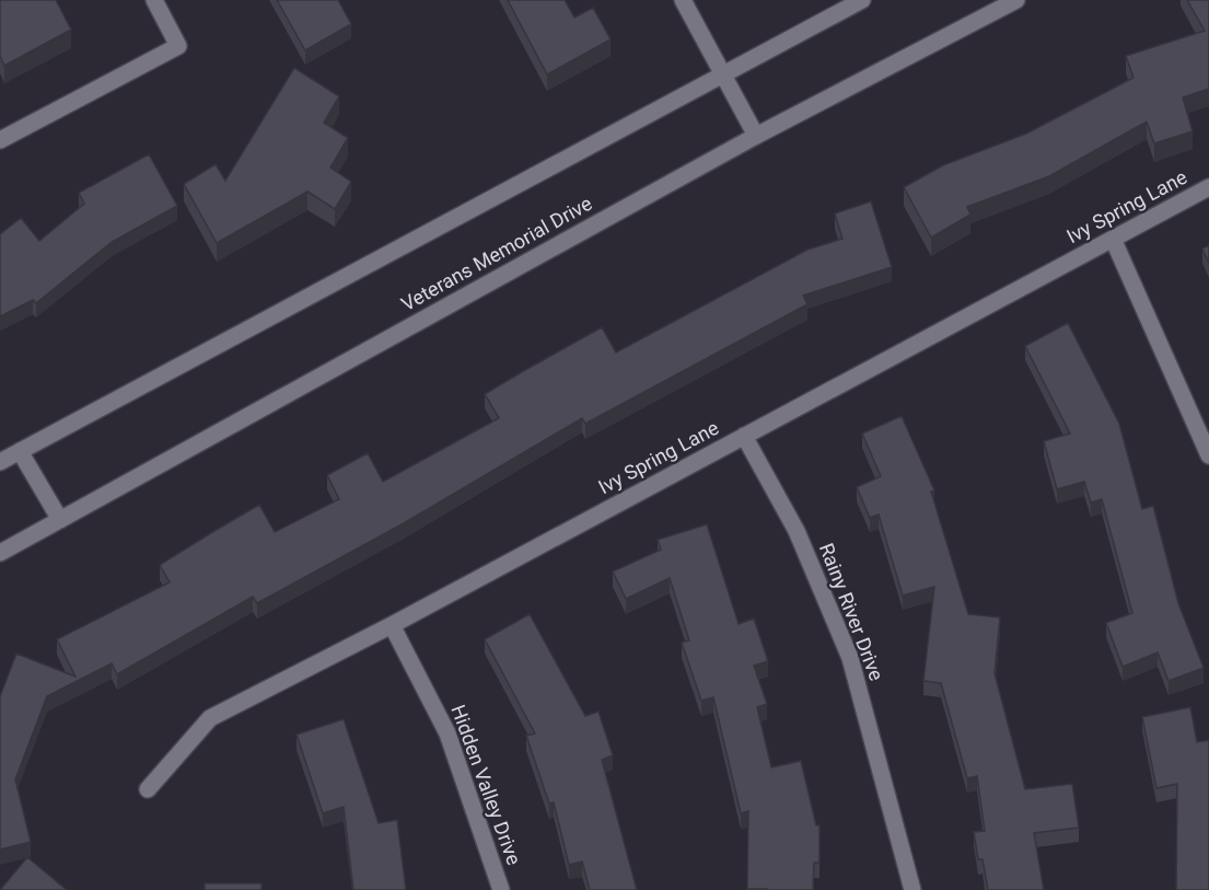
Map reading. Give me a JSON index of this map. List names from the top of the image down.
{
  "streets": {
    "street": [
      "Ivy Spring Lane",
      "Veterans Memorial Drive",
      "Rainy River Drive",
      "Hidden Valley Drive"
    ]
  },
  "crossings": [
    ["Ivy Spring Lane", "Rainy River Drive"],
    ["Ivy Spring Lane", "Hidden Valley Drive"]
  ]
}
